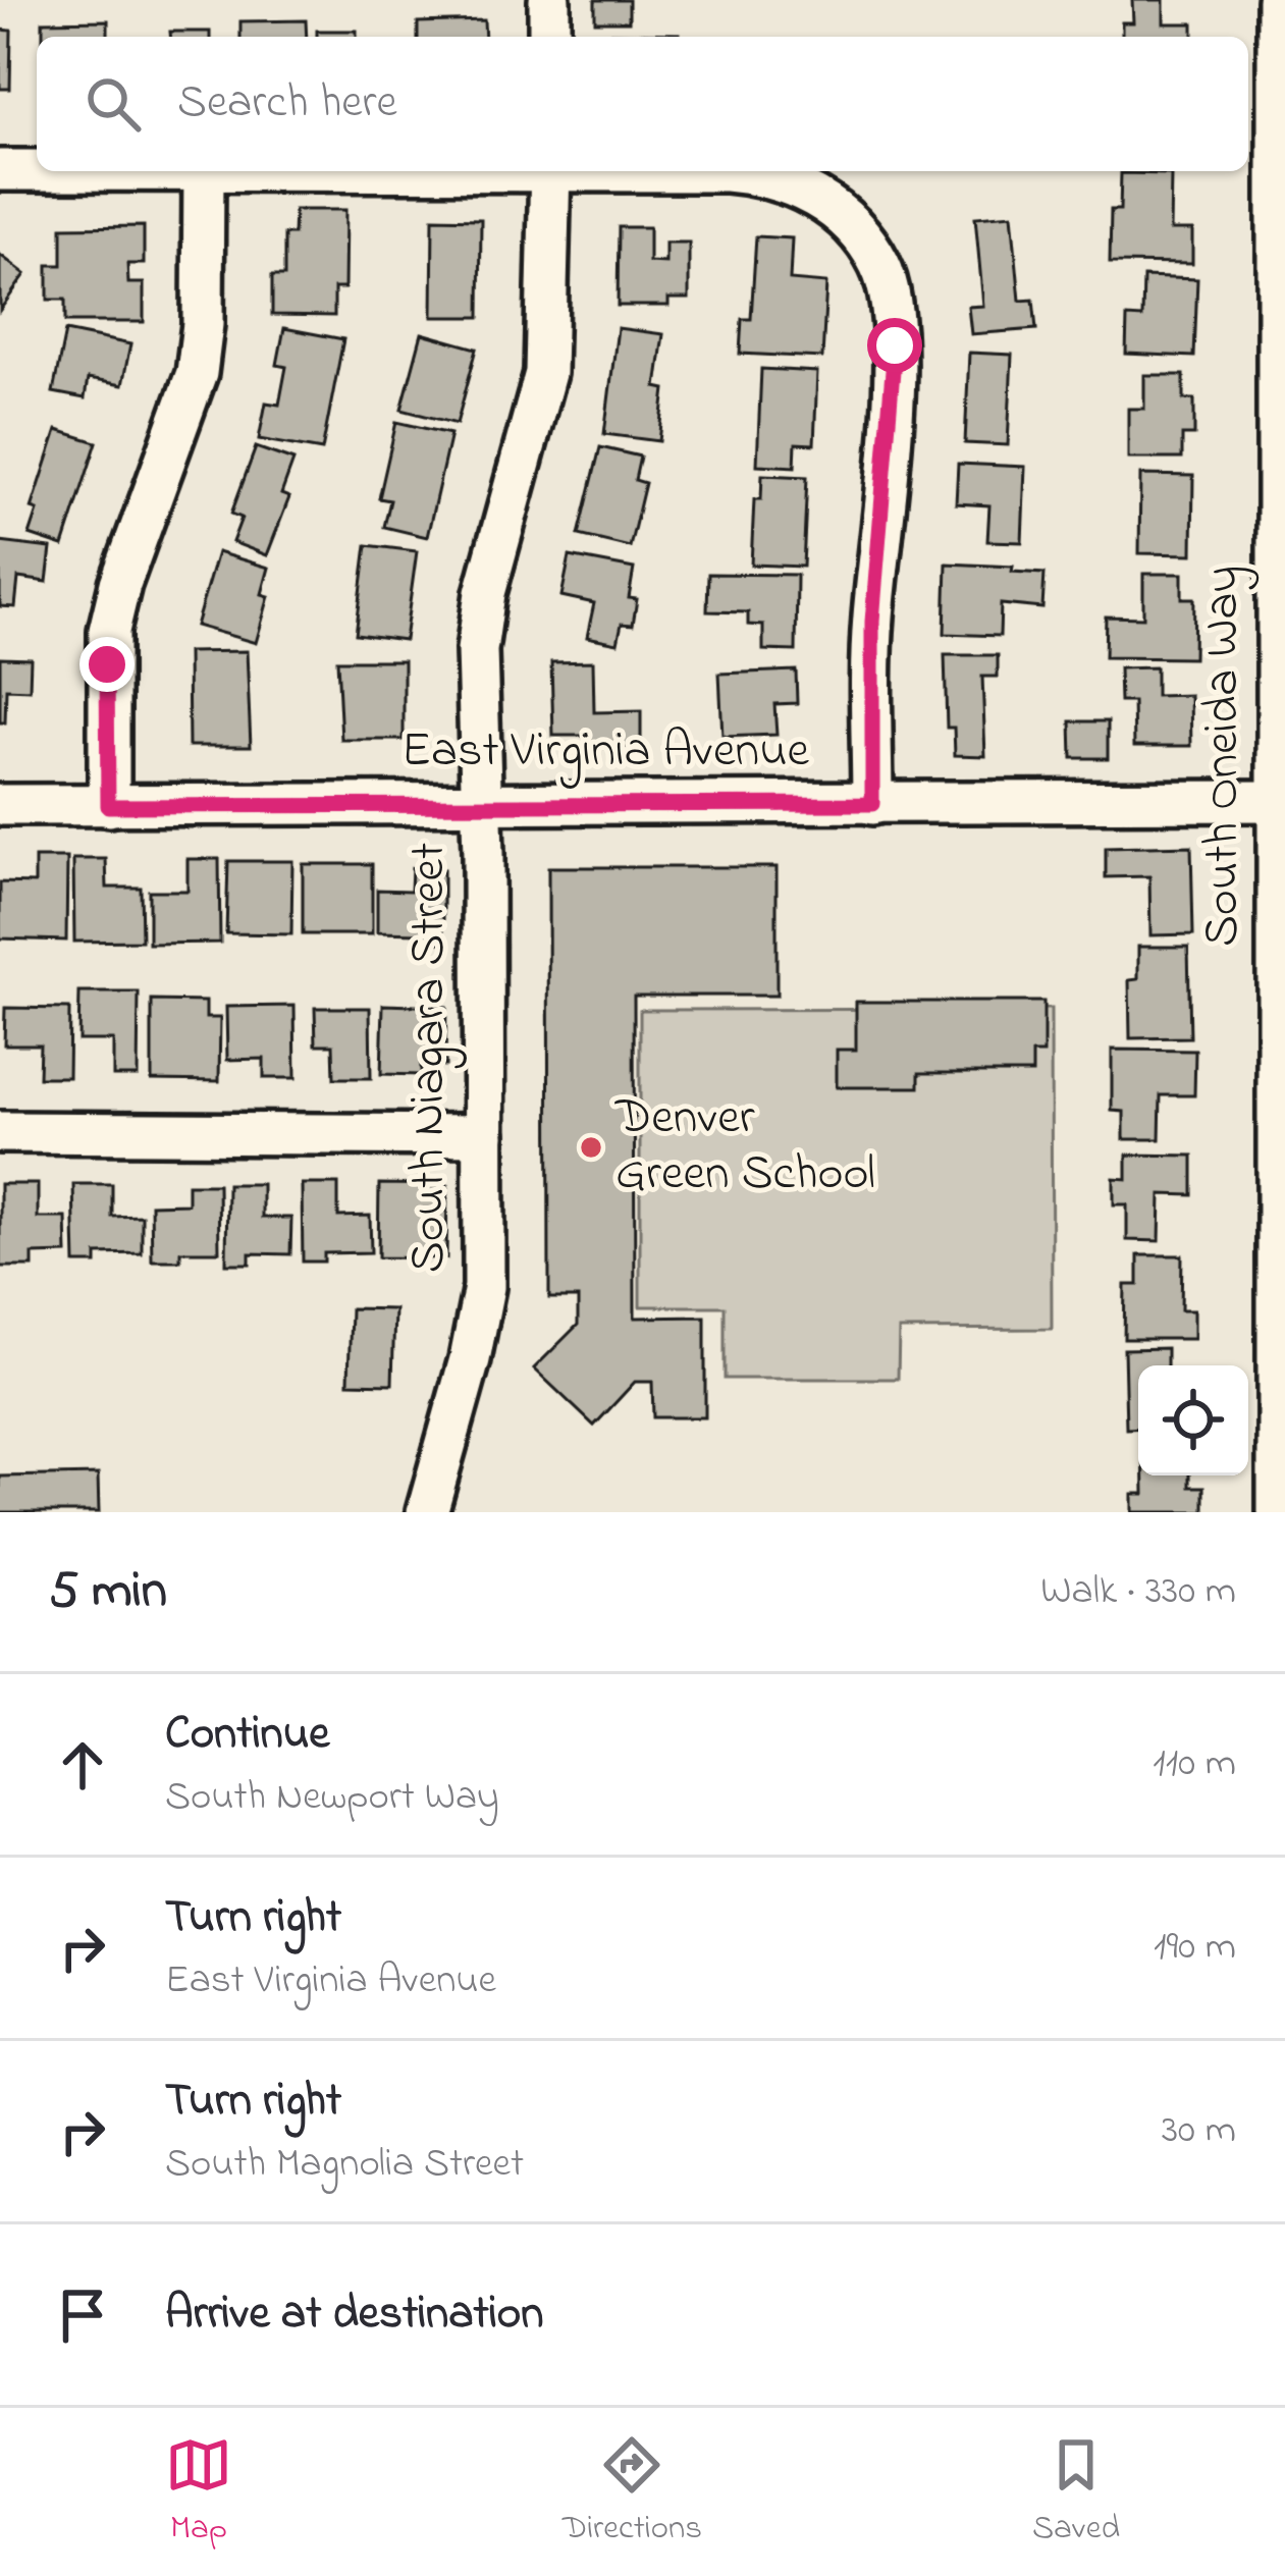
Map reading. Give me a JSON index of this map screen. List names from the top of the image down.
{
  "streets": {
    "street": ["East Virginia Avenue", "South Oneida Way", "South Niagara Street"]
  },
  "crossings": [
    ["East Virginia Avenue", "South Oneida Way"],
    ["East Virginia Avenue", "South Niagara Street"]
  ],
  "places": ["Denver Green School"],
  "page": {
    "search": "Search here",
    "heading": ["5 min", "Walk · 330 m"],
    "list": [
      ["Continue", "South Newport Way", "110 m"],
      ["Turn right", "East Virginia Avenue", "190 m"],
      ["Turn right", "South Magnolia Street", "30 m"],
      "Arrive at destination"
    ],
    "nav": ["Map", "Directions", "Saved"]
  }
}
